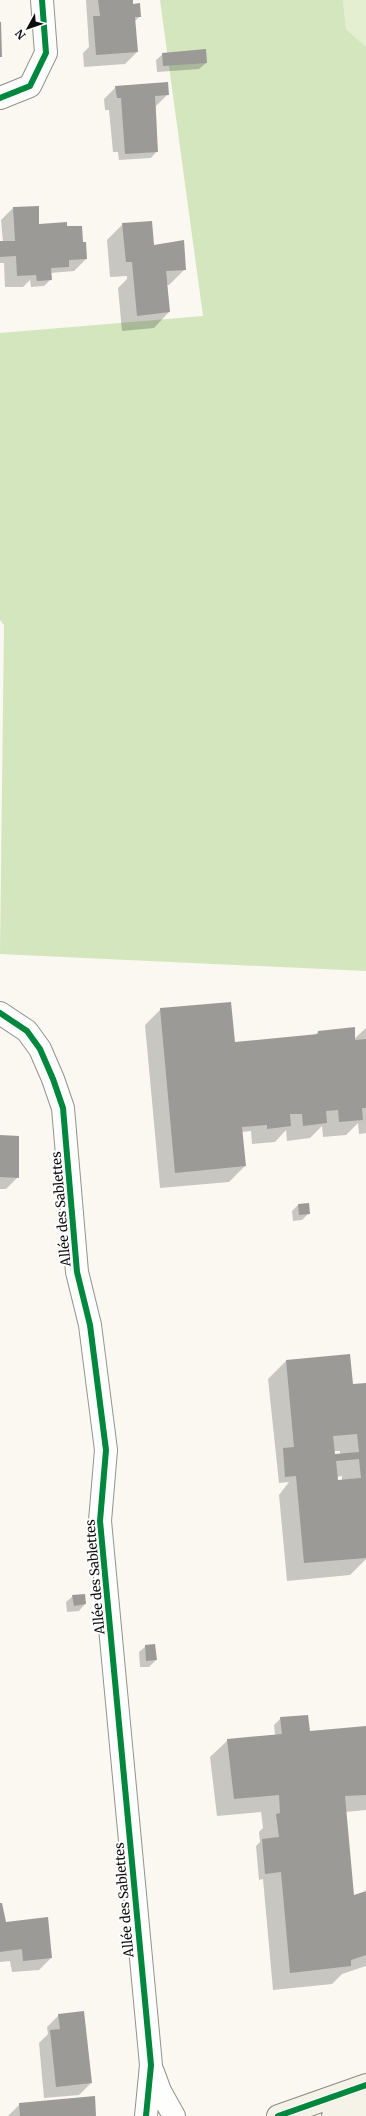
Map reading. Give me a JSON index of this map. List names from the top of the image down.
{
  "streets": {
    "street": ["Allée des Sablettes"]
  },
  "north": "bottom left"
}
